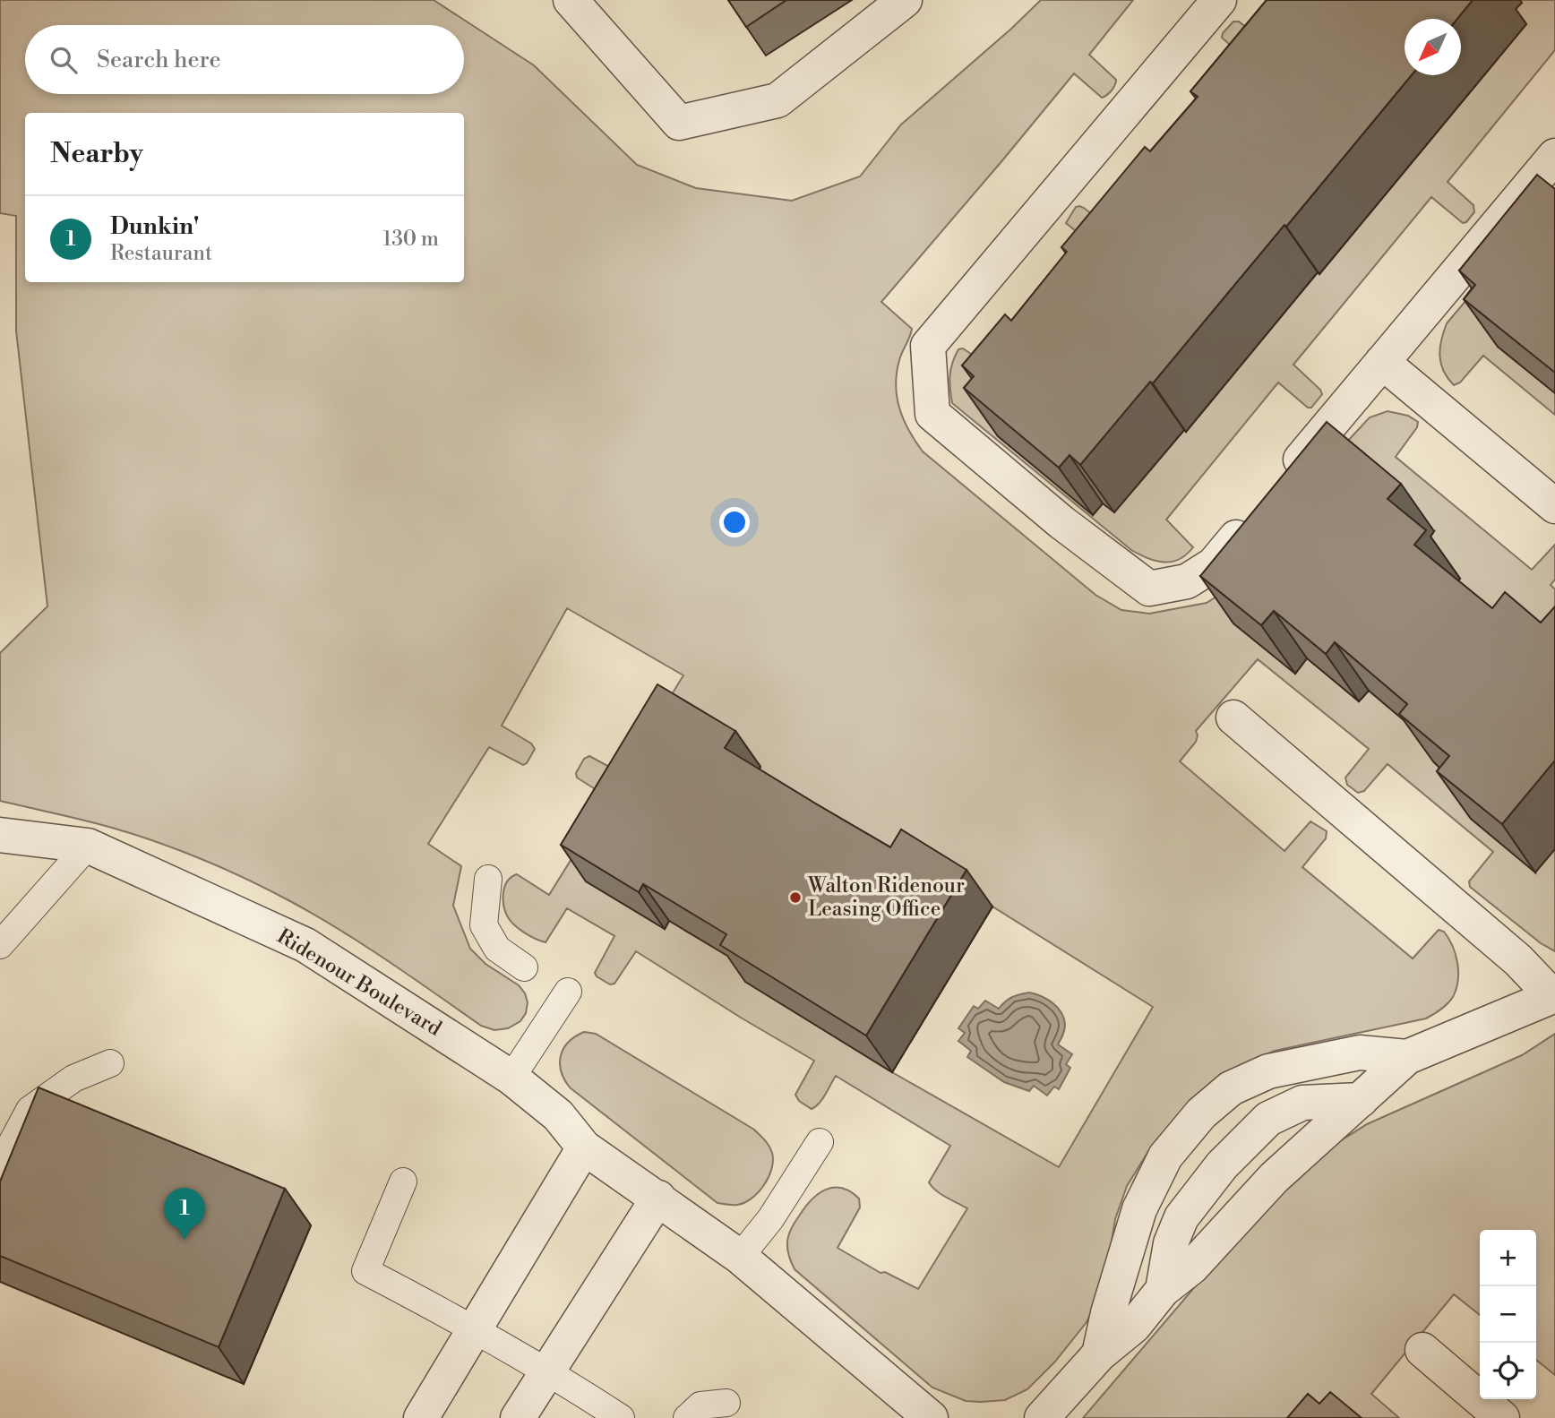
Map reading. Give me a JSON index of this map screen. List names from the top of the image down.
{
  "streets": {
    "street": ["Ridenour Boulevard"]
  },
  "places": ["Walton Ridenour Leasing Office"],
  "north": "bottom left",
  "page": {
    "search": "Search here",
    "heading": "Nearby",
    "list": [
      {
        "mark": "1",
        "name": "Dunkin'",
        "note": "Restaurant",
        "value": "130 m"
      }
    ],
    "pins": "1",
    "map_buttons": ["+", "−"]
  }
}
